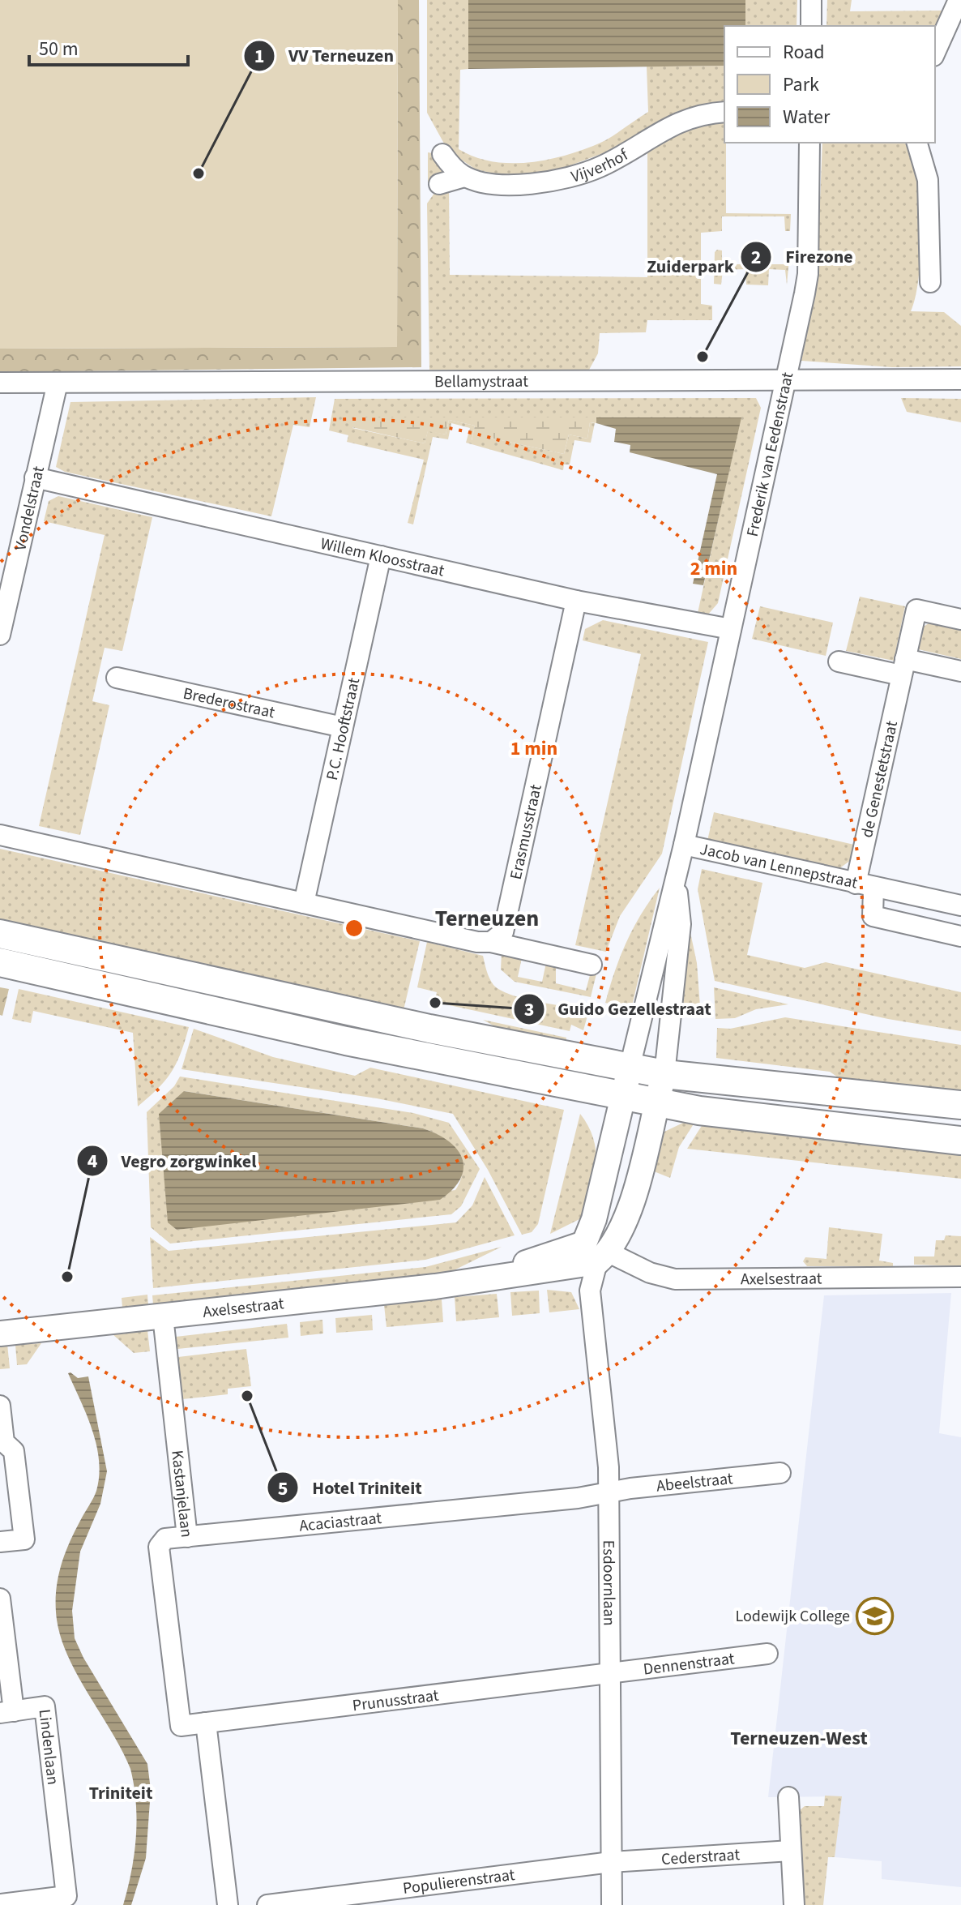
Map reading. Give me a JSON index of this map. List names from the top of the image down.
{
  "streets": {
    "street": [
      "Vijverhof",
      "Bellamystraat",
      "Frederik van Eedenstraat",
      "Vondelstraat",
      "Willem Kloosstraat",
      "Brederostraat",
      "P.C. Hooftstraat",
      "de Genestetstraat",
      "Erasmusstraat",
      "Jacob van Lennepstraat",
      "Axelsestraat",
      "Abeelstraat",
      "Kastanjelaan",
      "Acaciastraat",
      "Esdoornlaan",
      "Dennenstraat",
      "Prunusstraat",
      "Lindenlaan",
      "Cederstraat",
      "Populierenstraat"
    ]
  },
  "crossings": [
    ["Bellamystraat", "Frederik van Eedenstraat"],
    ["Bellamystraat", "Vondelstraat"],
    ["Frederik van Eedenstraat", "Willem Kloosstraat"],
    ["Frederik van Eedenstraat", "Jacob van Lennepstraat"],
    ["Vondelstraat", "Willem Kloosstraat"],
    ["Willem Kloosstraat", "P.C. Hooftstraat"],
    ["Willem Kloosstraat", "Erasmusstraat"],
    ["Brederostraat", "P.C. Hooftstraat"],
    ["de Genestetstraat", "Jacob van Lennepstraat"],
    ["Axelsestraat", "Kastanjelaan"],
    ["Axelsestraat", "Esdoornlaan"],
    ["Abeelstraat", "Acaciastraat"],
    ["Abeelstraat", "Esdoornlaan"],
    ["Kastanjelaan", "Acaciastraat"],
    ["Kastanjelaan", "Prunusstraat"],
    ["Acaciastraat", "Esdoornlaan"],
    ["Esdoornlaan", "Dennenstraat"],
    ["Esdoornlaan", "Prunusstraat"],
    ["Esdoornlaan", "Cederstraat"],
    ["Esdoornlaan", "Populierenstraat"],
    ["Dennenstraat", "Prunusstraat"],
    ["Cederstraat", "Populierenstraat"]
  ],
  "districts": [
    "Zuiderpark",
    "Terneuzen",
    "Terneuzen-West",
    "Triniteit"
  ],
  "places": {
    "other": [
      "VV Terneuzen",
      "Firezone",
      "Guido Gezellestraat",
      "Vegro zorgwinkel",
      "Hotel Triniteit"
    ],
    "school or university": ["Lodewijk College"]
  },
  "legend": ["Road", "Park", "Water"],
  "scale_bar": "50 m",
  "rings": ["2 min", "1 min"]
}
